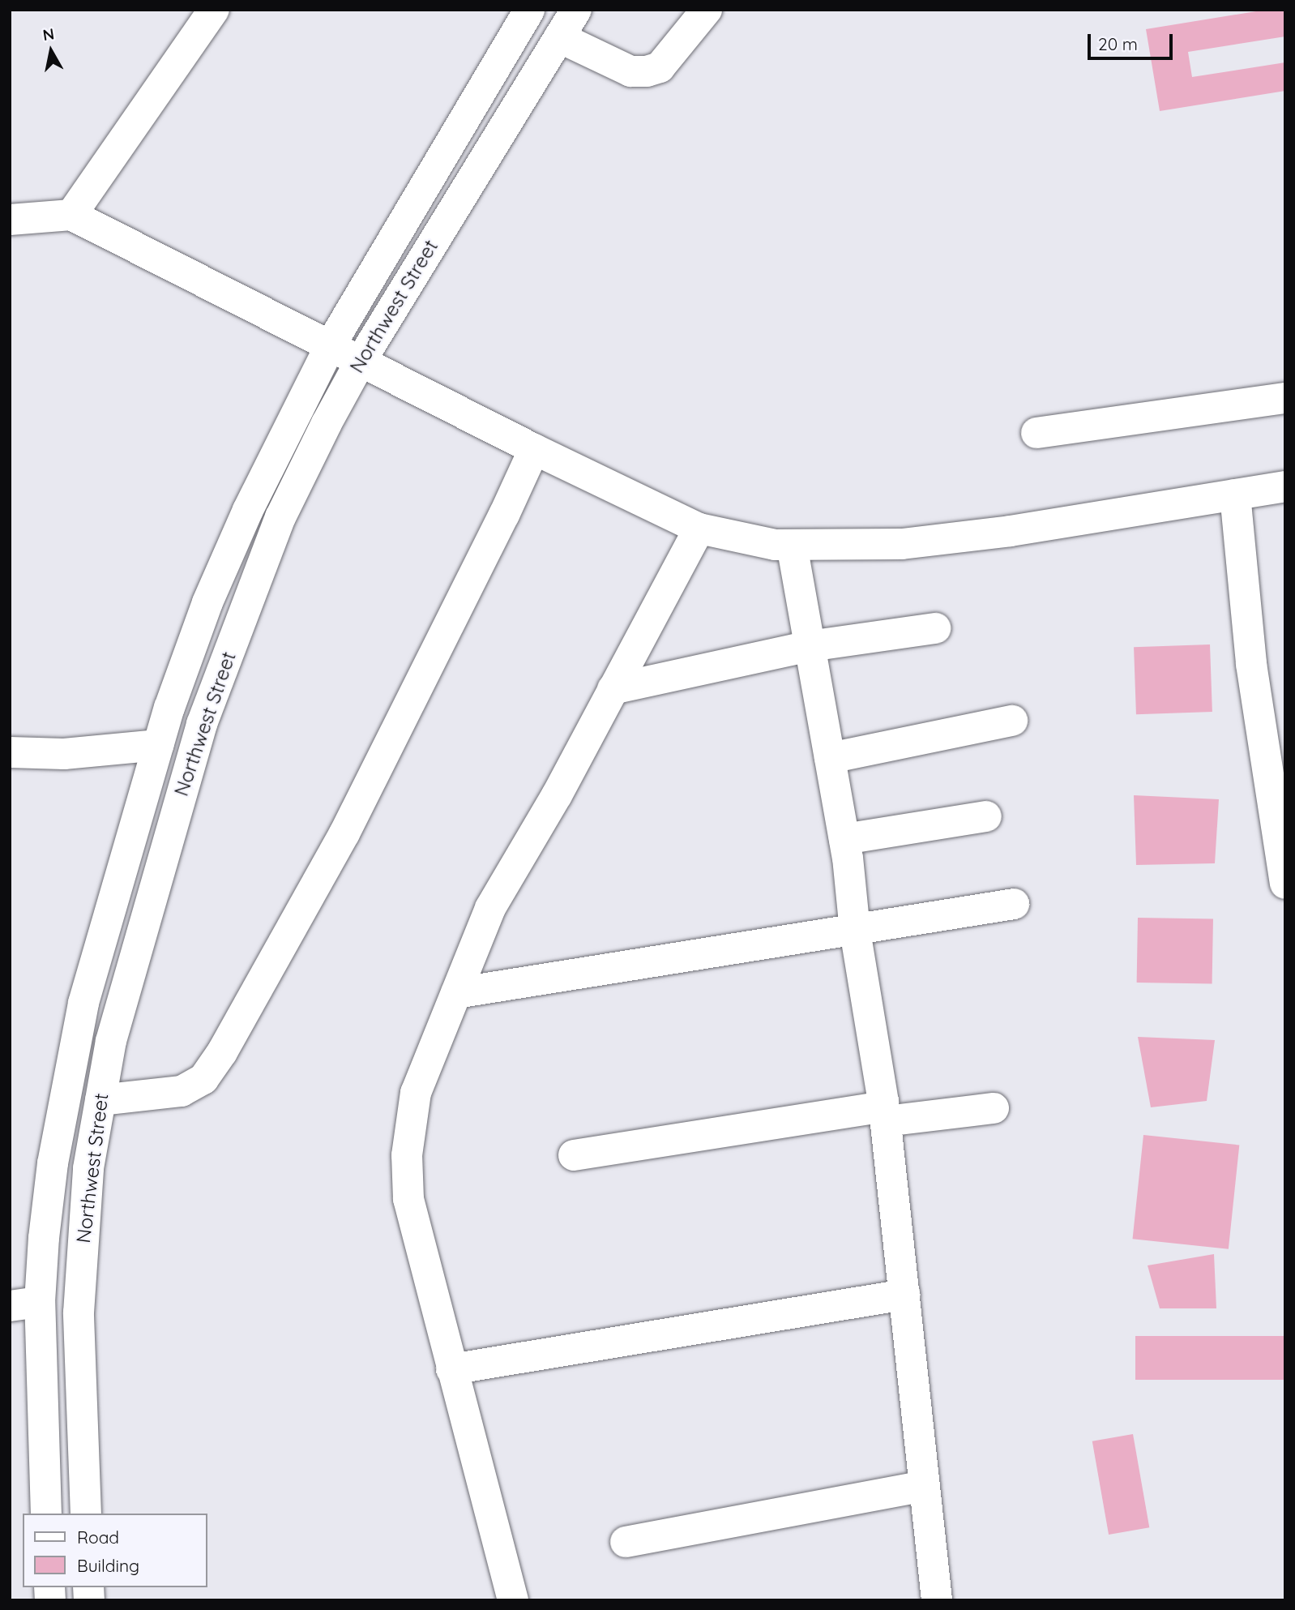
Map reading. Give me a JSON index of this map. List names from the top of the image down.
{
  "streets": {
    "street": ["Northwest Street"]
  },
  "legend": ["Road", "Building"],
  "scale_bar": "20 m",
  "north": "top"
}
